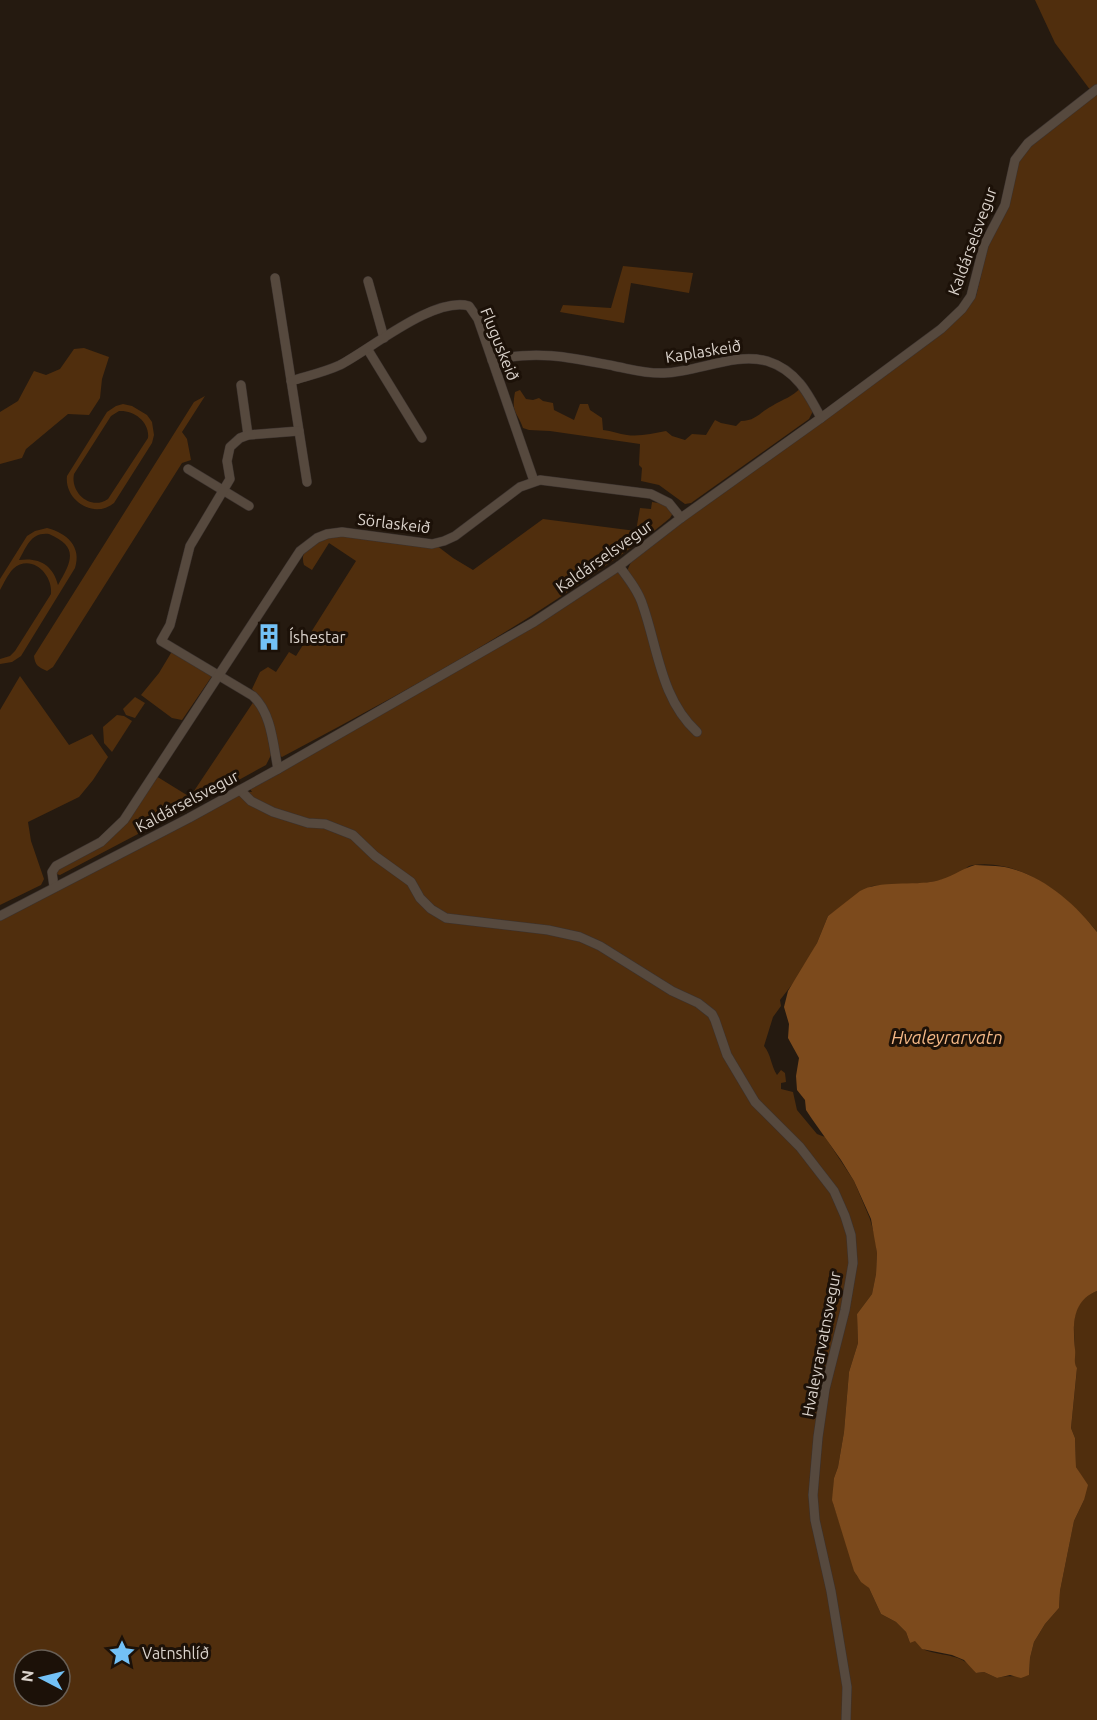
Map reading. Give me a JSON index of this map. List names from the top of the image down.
{
  "streets": {
    "street": [
      "Kaldárselsvegur",
      "Fluguskeið",
      "Kaplaskeið",
      "Sörlaskeið",
      "Hvaleyrarvatnsvegur"
    ]
  },
  "crossings": [
    ["Kaldárselsvegur", "Kaplaskeið"],
    ["Kaldárselsvegur", "Sörlaskeið"],
    ["Kaldárselsvegur", "Hvaleyrarvatnsvegur"],
    ["Fluguskeið", "Kaplaskeið"],
    ["Fluguskeið", "Sörlaskeið"]
  ],
  "water": ["Hvaleyrarvatn"],
  "places": {
    "building": ["Íshestar"],
    "place": ["Vatnshlíð"]
  },
  "north": "left"
}
